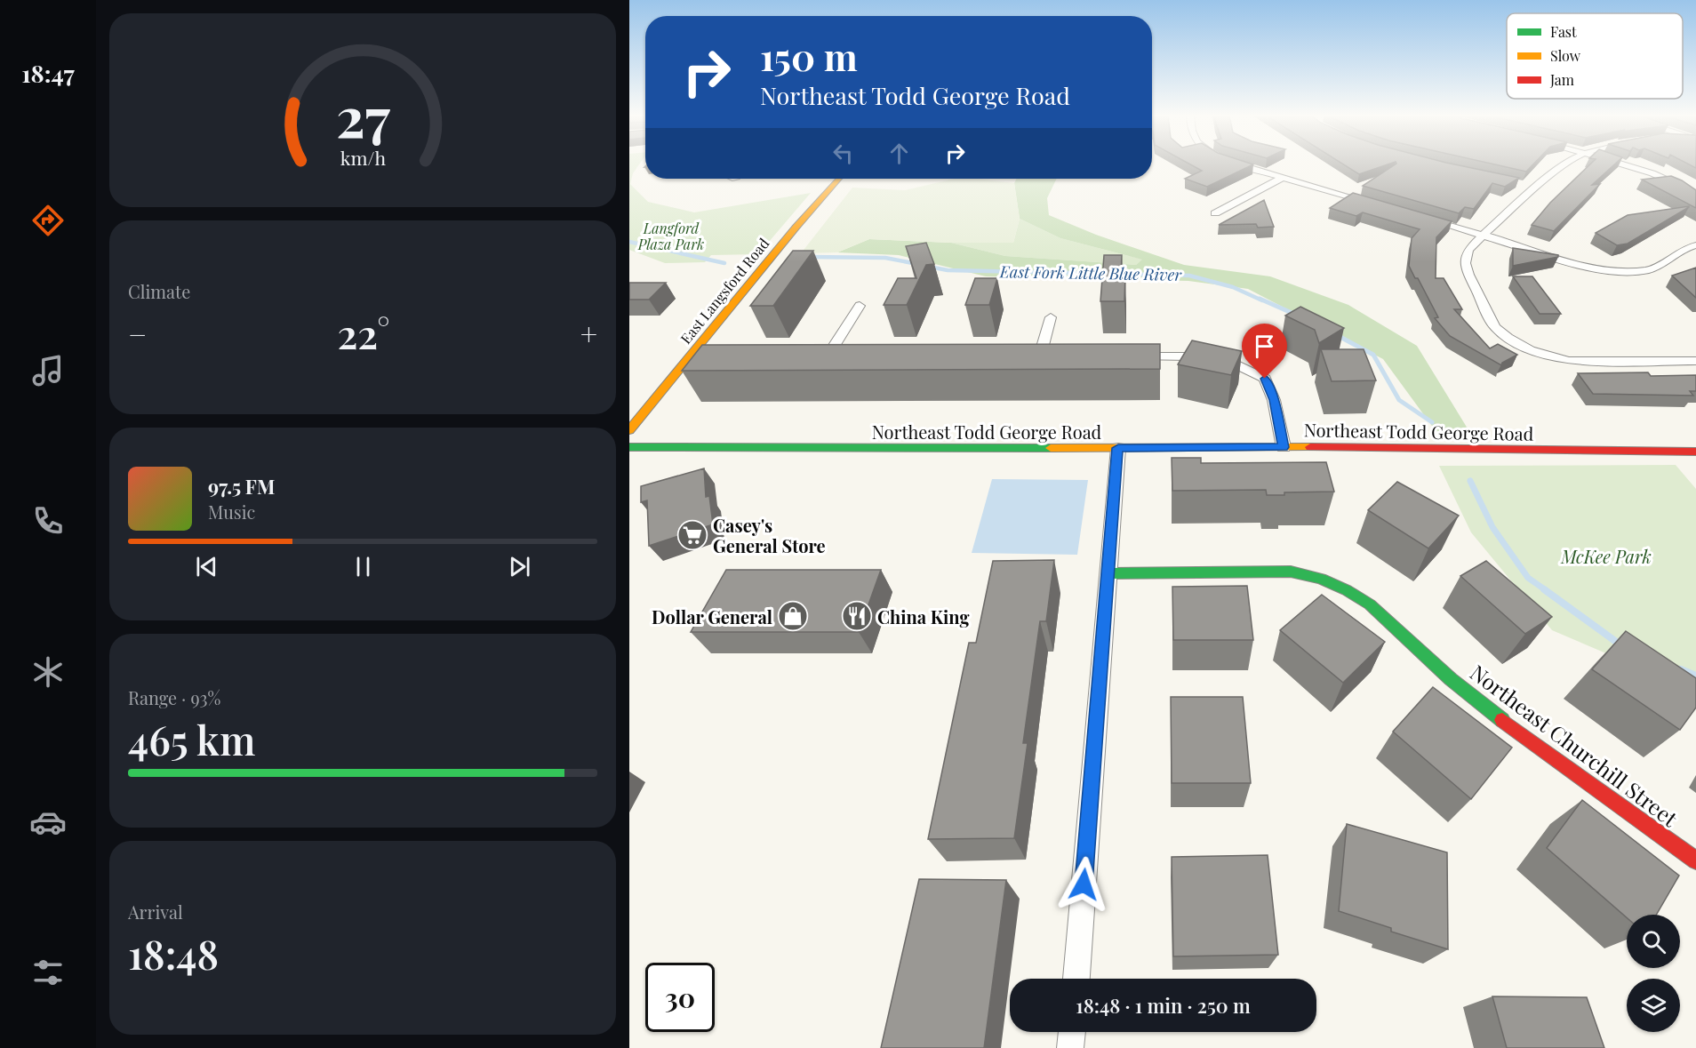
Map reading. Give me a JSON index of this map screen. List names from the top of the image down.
{
  "streets": {
    "street": ["East Langsford Road", "Northeast Todd George Road", "Northeast Churchill Street"]
  },
  "water": ["East Fork Little Blue River"],
  "parks": ["Langford Plaza Park", "McKee Park"],
  "places": {
    "supermarket": ["Casey's General Store"],
    "shop": ["Dollar General"],
    "restaurant": ["China King"]
  },
  "legend": ["Fast", "Slow", "Jam"],
  "page": {
    "tabs": "18:47",
    "turn": ["150 m", "Northeast Todd George Road"],
    "tile": [
      "Climate",
      ["Range · 93%", "465 km"],
      ["Arrival", "18:48"]
    ],
    "heat": ["−", "22°", "+"],
    "song": ["97.5 FM", "Music"],
    "limit": "30",
    "trip": "18:48 · 1 min · 250 m",
    "gauge": ["27", "km/h"]
  }
}
